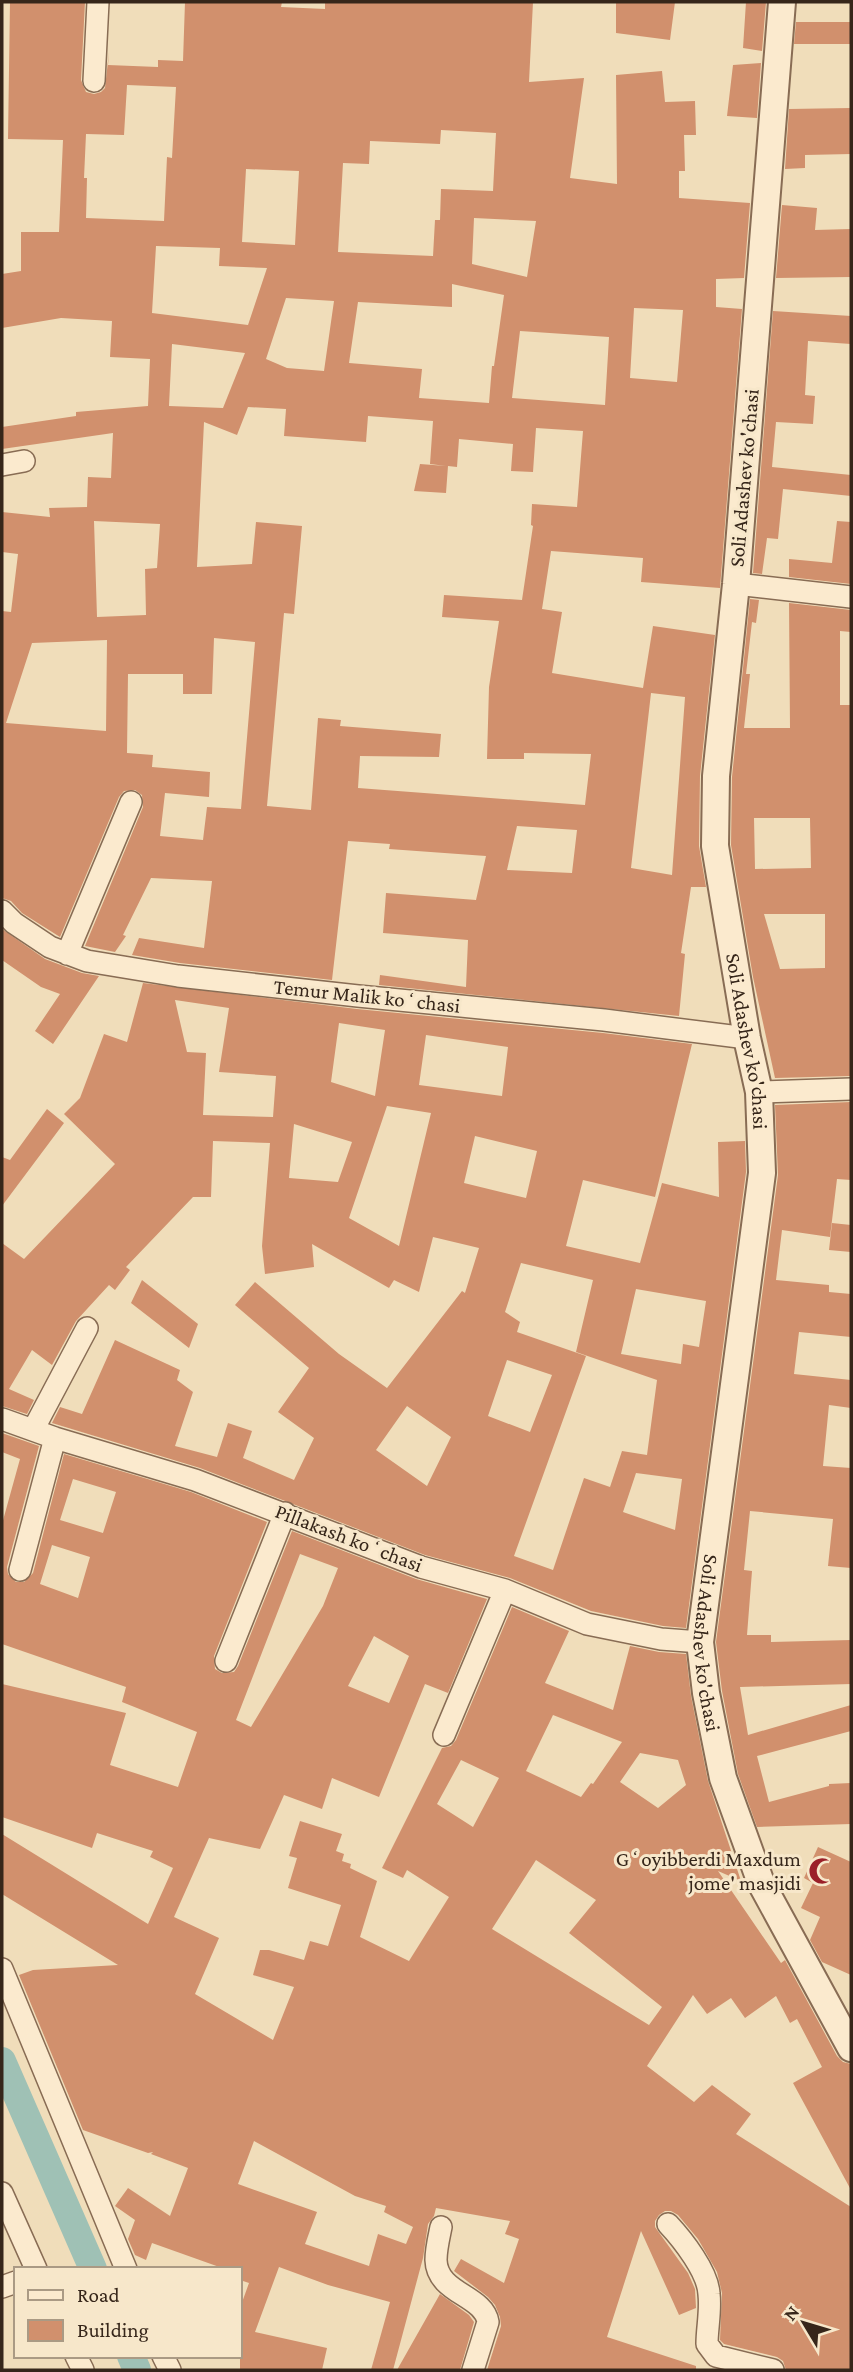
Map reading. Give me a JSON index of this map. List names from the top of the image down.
{
  "streets": {
    "street": ["Soli Adashev ko'chasi", "Temur Malik koʻchasi", "Pillakash koʻchasi"]
  },
  "crossings": [
    ["Soli Adashev ko'chasi", "Temur Malik koʻchasi"],
    ["Soli Adashev ko'chasi", "Pillakash koʻchasi"]
  ],
  "places": {
    "mosque": ["Gʻoyibberdi Maxdum jome' masjidi"]
  },
  "legend": ["Road", "Building"],
  "north": "top left"
}
